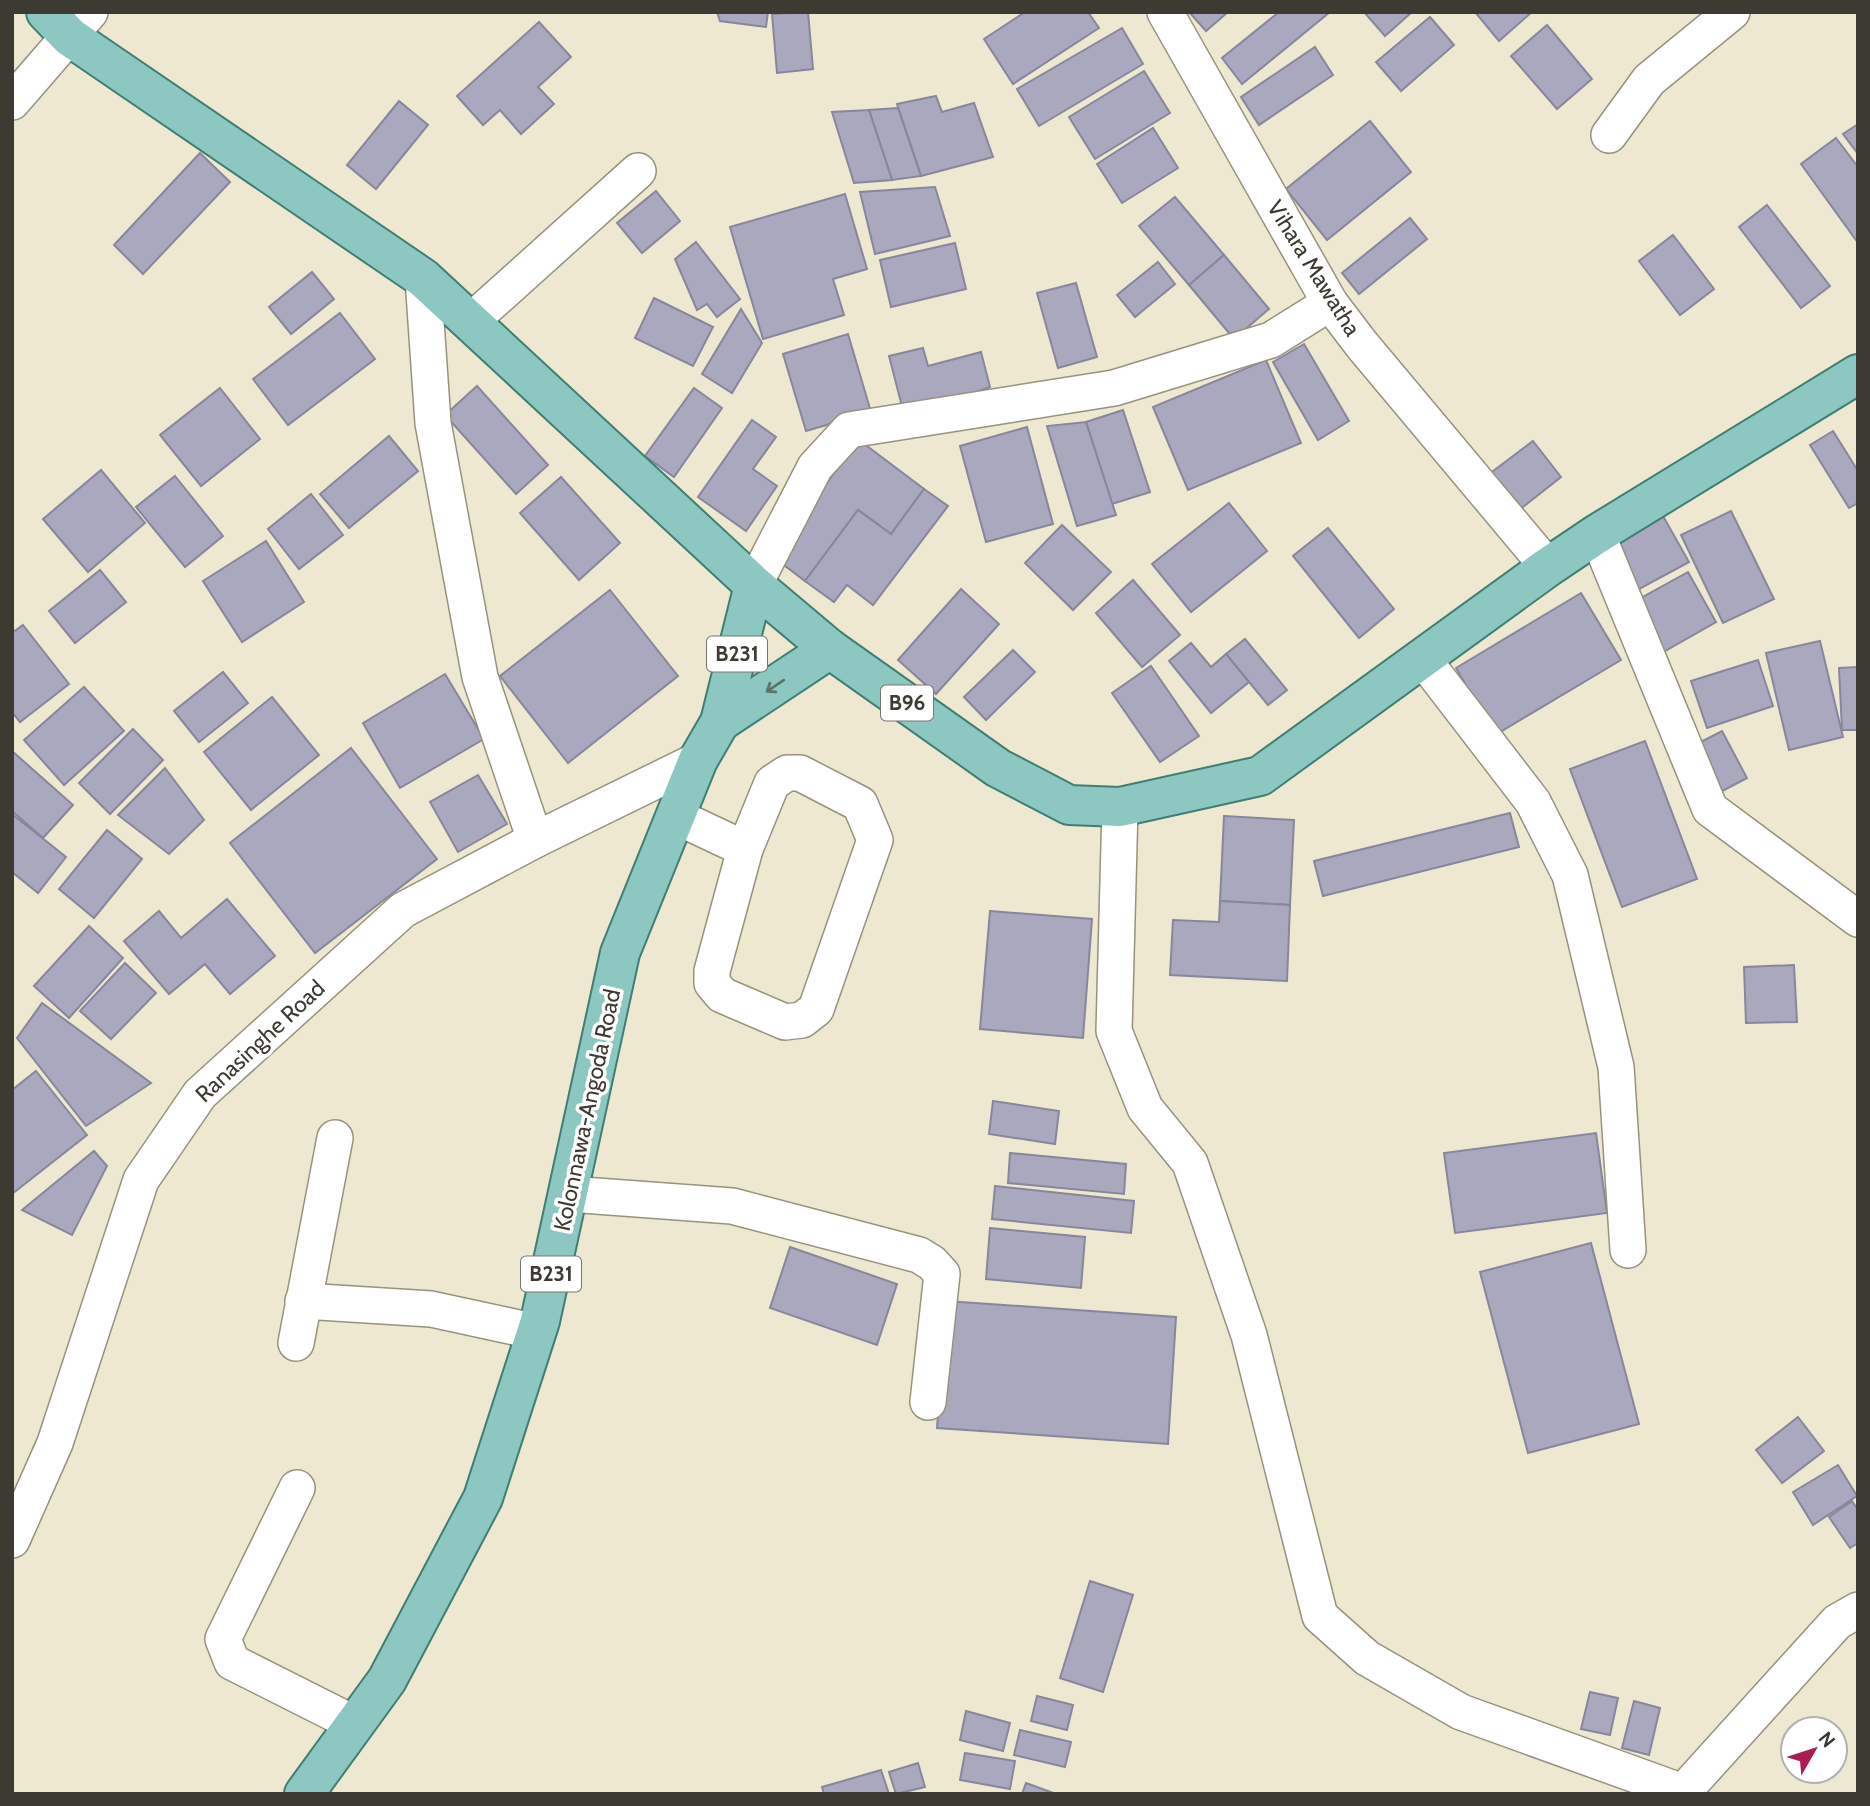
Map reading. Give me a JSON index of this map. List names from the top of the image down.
{
  "streets": {
    "main road": ["B231", "B96", "Kolonnawa-Angoda Road"],
    "street": ["Vihara Mawatha", "Ranasinghe Road"]
  },
  "crossings": [
    ["Vihara Mawatha", "B96"],
    ["B96", "Kolonnawa-Angoda Road"],
    ["Ranasinghe Road", "Kolonnawa-Angoda Road"]
  ],
  "north": "top right"
}
